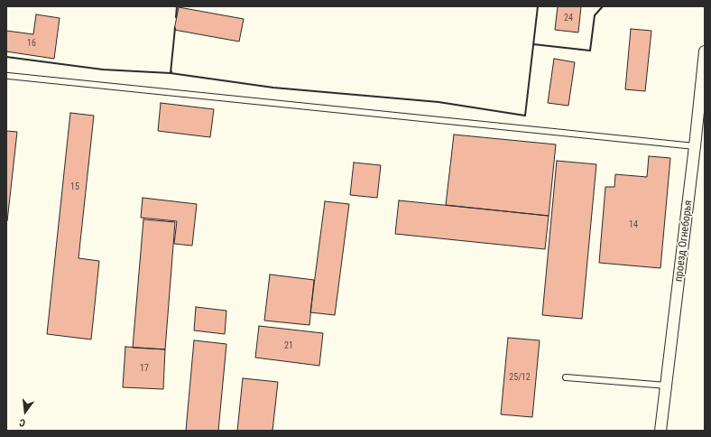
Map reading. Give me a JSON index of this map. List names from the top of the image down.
{
  "streets": {
    "street": ["проезд Огнеборья"]
  },
  "house_numbers": [
    "24",
    "16",
    "15",
    "14",
    "21",
    "17",
    "25/12"
  ],
  "north": "bottom"
}
